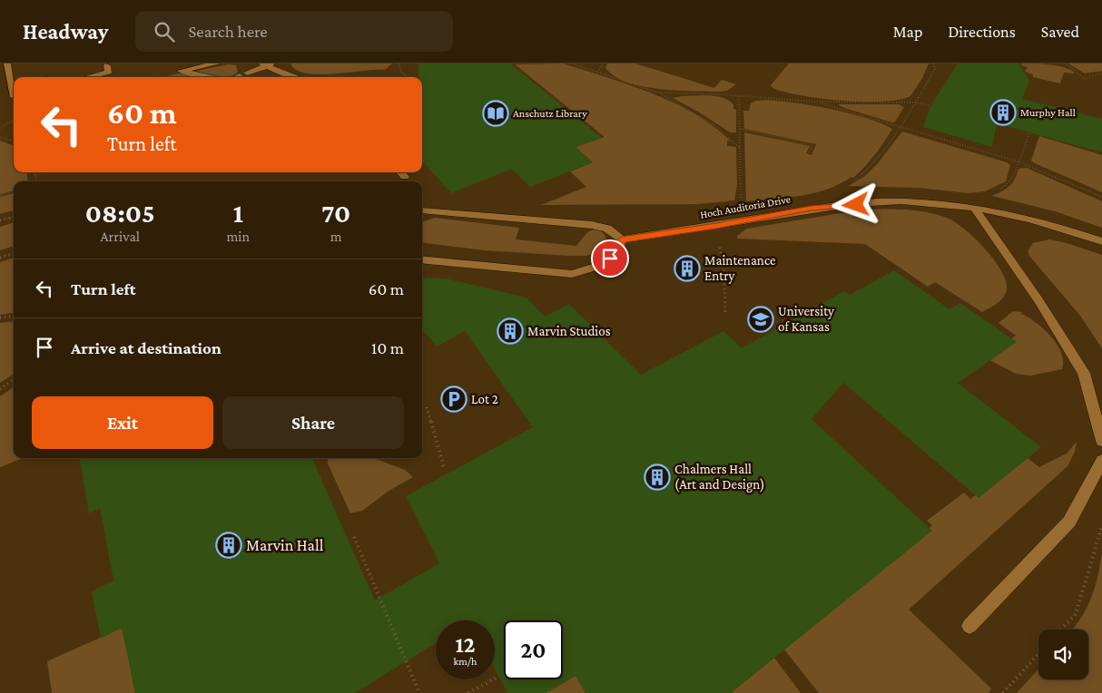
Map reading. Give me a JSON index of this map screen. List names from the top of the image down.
{
  "streets": {
    "street": ["Hoch Auditoria Drive"]
  },
  "places": {
    "building": [
      "Murphy Hall",
      "Maintenance Entry",
      "Marvin Studios",
      "Chalmers Hall (Art and Design)",
      "Marvin Hall"
    ],
    "library": ["Anschutz Library"],
    "school or university": ["University of Kansas"],
    "parking": ["Lot 2"]
  },
  "page": {
    "header": "Headway",
    "search": "Search here",
    "nav": ["Map", "Directions", "Saved"],
    "turn": ["60 m", "Turn left"],
    "eta": [
      "08:05",
      "Arrival",
      "1",
      "min",
      "70",
      "m"
    ],
    "list": [
      {
        "name": "Turn left",
        "value": "60 m"
      },
      {
        "name": "Arrive at destination",
        "value": "10 m"
      }
    ],
    "buttons": ["Exit", "Share"],
    "speed": "12 km/h",
    "limit": "20"
  }
}
